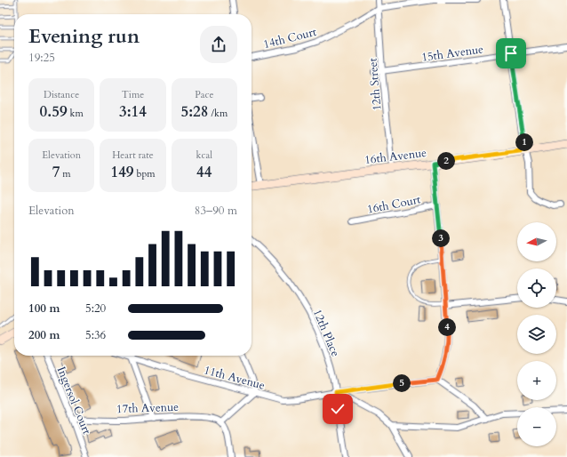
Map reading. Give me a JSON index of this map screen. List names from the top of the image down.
{
  "streets": {
    "street": [
      "14th Court",
      "15th Avenue",
      "12th Street",
      "16th Avenue",
      "16th Court",
      "12th Place",
      "11th Avenue",
      "Ingersol Court",
      "17th Avenue"
    ]
  },
  "crossings": [
    ["14th Court", "12th Street"],
    ["15th Avenue", "12th Street"],
    ["12th Street", "16th Avenue"],
    ["12th Place", "11th Avenue"],
    ["Ingersol Court", "17th Avenue"]
  ],
  "north": "left",
  "page": {
    "heading": ["Evening run", "19:25"],
    "stats": [
      ["Distance", "0.59 km"],
      ["Time", "3:14"],
      ["Pace", "5:28 /km"],
      ["Elevation", "7 m"],
      ["Heart rate", "149 bpm"],
      ["kcal", "44"]
    ],
    "pins": [
      "1",
      "2",
      "3",
      "4",
      "5"
    ],
    "chart": ["Elevation", "83–90 m"],
    "map_buttons": ["+", "−"],
    "list": [
      {
        "name": "100 m",
        "note": "5:20"
      },
      {
        "name": "200 m",
        "note": "5:36"
      }
    ]
  }
}
